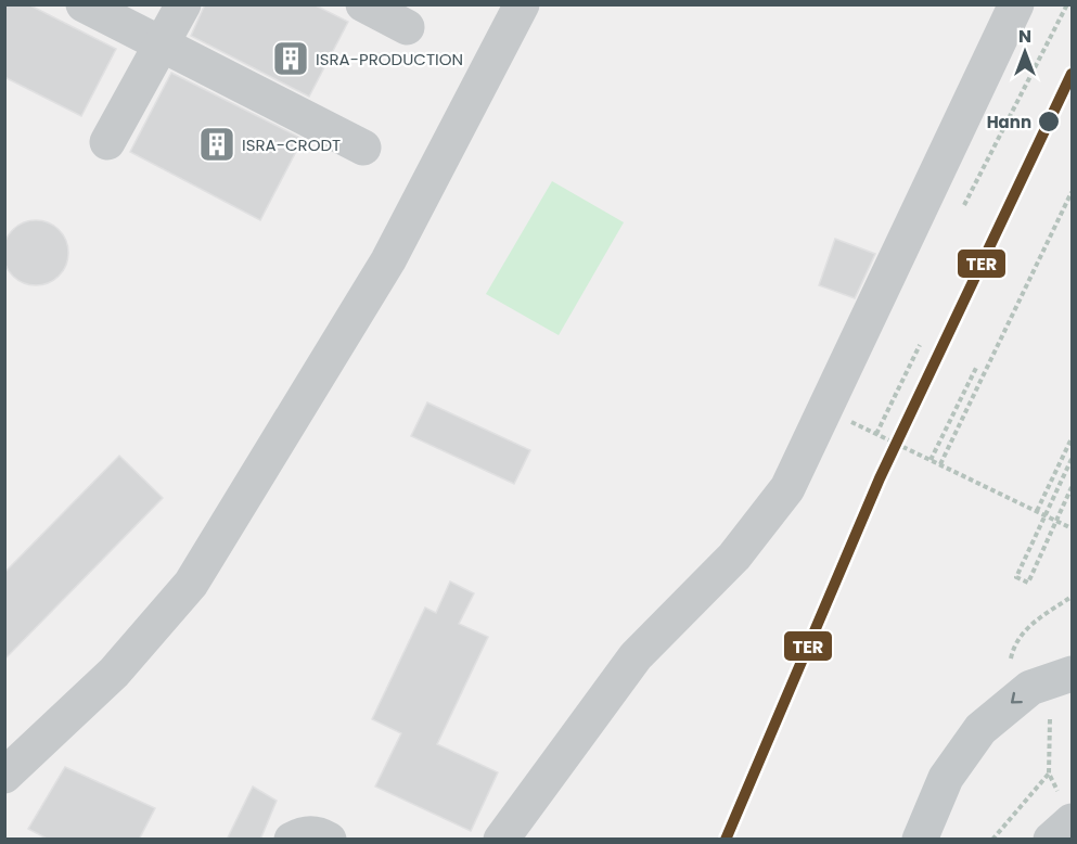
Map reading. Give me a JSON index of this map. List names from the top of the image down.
{
  "places": {
    "building": ["ISRA-PRODUCTION", "ISRA-CRODT"],
    "other": ["Hann"]
  },
  "lines": ["transit line TER"],
  "north": "top"
}
